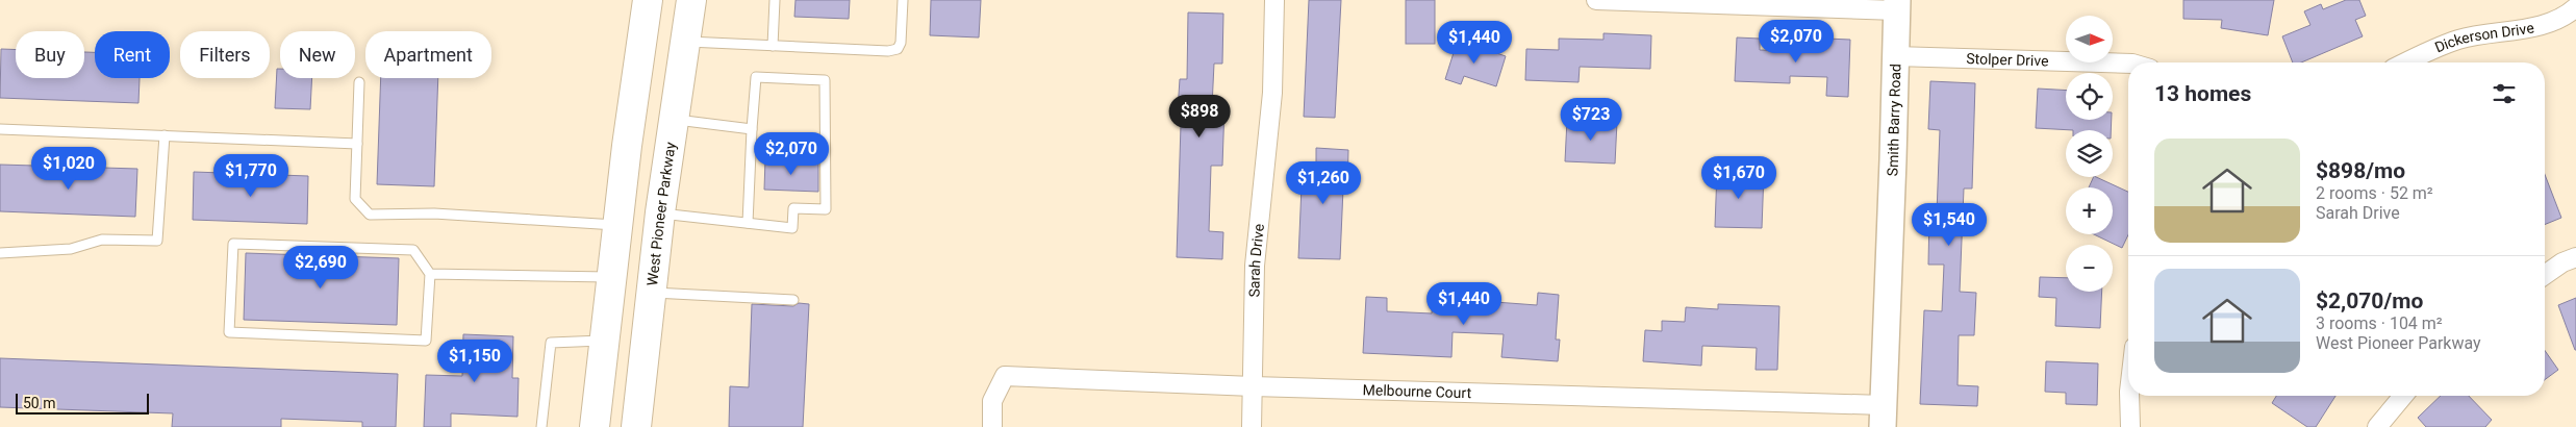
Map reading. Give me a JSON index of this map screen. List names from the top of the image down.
{
  "streets": {
    "main road": ["West Pioneer Parkway"],
    "street": [
      "Dickerson Drive",
      "Stolper Drive",
      "Smith Barry Road",
      "Sarah Drive",
      "Melbourne Court"
    ]
  },
  "crossings": [
    ["Stolper Drive", "Smith Barry Road"],
    ["Smith Barry Road", "Melbourne Court"],
    ["Sarah Drive", "Melbourne Court"]
  ],
  "scale_bar": "50 m",
  "north": "right",
  "page": {
    "map_buttons": ["+", "−"],
    "price": [
      "$2,070",
      "$1,440",
      "$898",
      "$723",
      "$2,070",
      "$1,020",
      "$1,770",
      "$1,670",
      "$1,260",
      "$1,540",
      "$2,690",
      "$1,440",
      "$1,150"
    ],
    "chip": [
      "Buy",
      "Rent",
      "Filters",
      "New",
      "Apartment"
    ],
    "heading": "13 homes",
    "list": [
      {
        "name": "$898/mo",
        "note": "2 rooms · 52 m² · Sarah Drive"
      },
      {
        "name": "$2,070/mo",
        "note": "3 rooms · 104 m² · West Pioneer Parkway"
      }
    ],
    "scale": "50 m"
  }
}
